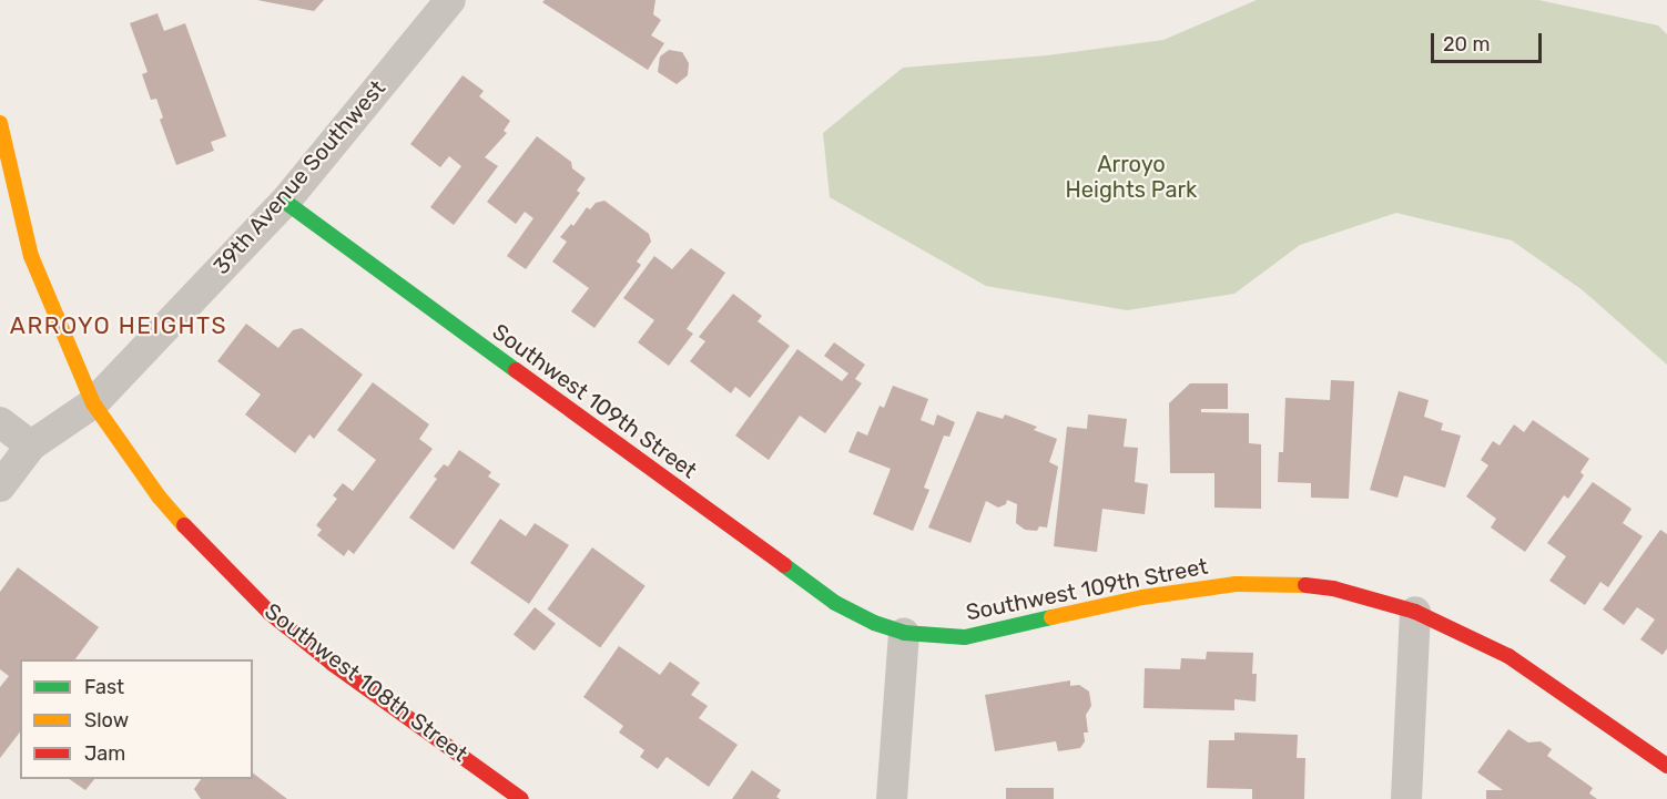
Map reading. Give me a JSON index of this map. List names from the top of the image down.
{
  "streets": {
    "street": ["39th Avenue Southwest", "Southwest 109th Street", "Southwest 108th Street"]
  },
  "crossings": [
    ["39th Avenue Southwest", "Southwest 109th Street"],
    ["39th Avenue Southwest", "Southwest 108th Street"]
  ],
  "districts": ["ARROYO HEIGHTS"],
  "parks": ["Arroyo Heights Park"],
  "legend": ["Fast", "Slow", "Jam"],
  "scale_bar": "20 m"
}
